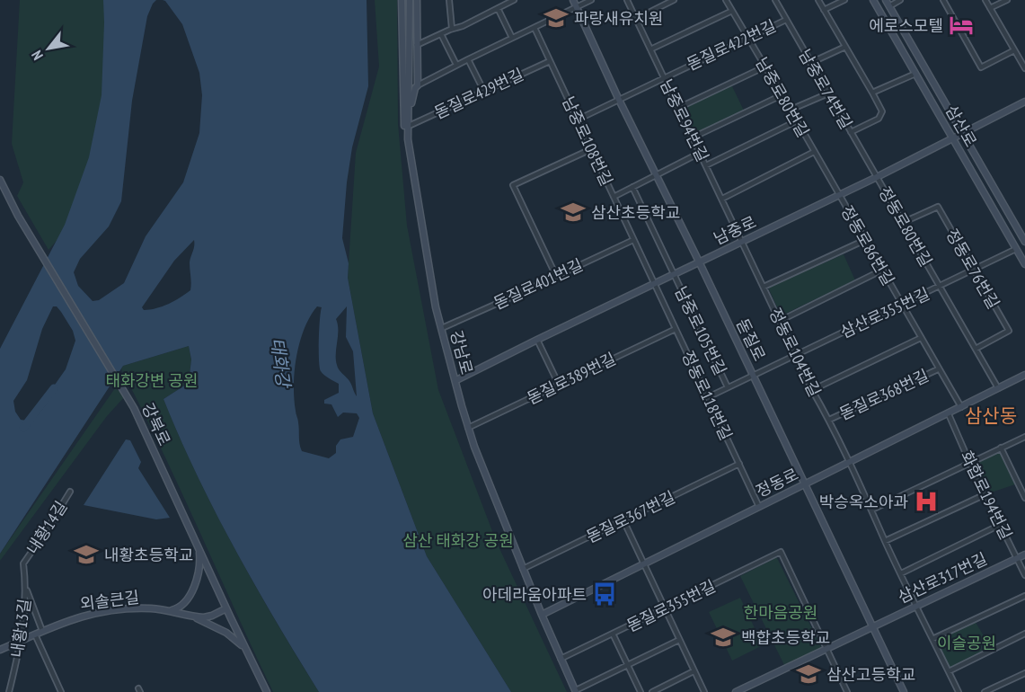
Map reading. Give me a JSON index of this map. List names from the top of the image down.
{
  "streets": {
    "main road": [
      "삼산로",
      "남중로",
      "돋질로",
      "강남로",
      "강북로",
      "정동로",
      "삼산로317번길",
      "외솔큰길"
    ],
    "street": [
      "돋질로422번길",
      "남중로74번길",
      "돋질로429번길",
      "남중로80번길",
      "남중로94번길",
      "남중로108번길",
      "정동로80번길",
      "정동로86번길",
      "정동로76번길",
      "돋질로401번길",
      "삼산로355번길",
      "남중로105번길",
      "정동로104번길",
      "돋질로389번길",
      "돋질로368번길",
      "정동로118번길",
      "화합로194번길",
      "돋질로367번길",
      "내황14길",
      "돋질로355번길",
      "내황13길"
    ]
  },
  "crossings": [
    ["돋질로422번길", "남중로74번길"],
    ["돋질로422번길", "남중로80번길"],
    ["돋질로422번길", "남중로94번길"],
    ["돋질로422번길", "남중로108번길"],
    ["돋질로422번길", "돋질로"],
    ["남중로74번길", "정동로80번길"],
    ["남중로74번길", "남중로"],
    ["돋질로429번길", "남중로108번길"],
    ["돋질로429번길", "강남로"],
    ["남중로80번길", "남중로"],
    ["남중로80번길", "정동로86번길"],
    ["남중로94번길", "남중로"],
    ["남중로94번길", "정동로104번길"],
    ["삼산로", "남중로"],
    ["삼산로", "삼산로355번길"],
    ["남중로108번길", "남중로"],
    ["남중로108번길", "돋질로401번길"],
    ["남중로108번길", "정동로118번길"],
    ["정동로80번길", "남중로"],
    ["정동로80번길", "정동로76번길"],
    ["정동로80번길", "삼산로355번길"],
    ["정동로80번길", "정동로"],
    ["남중로", "정동로86번길"],
    ["남중로", "남중로105번길"],
    ["남중로", "돋질로"],
    ["남중로", "강남로"],
    ["남중로", "정동로104번길"],
    ["남중로", "정동로118번길"],
    ["정동로86번길", "삼산로355번길"],
    ["정동로86번길", "돋질로368번길"],
    ["정동로86번길", "정동로"],
    ["정동로76번길", "삼산로355번길"],
    ["돋질로401번길", "강남로"],
    ["삼산로355번길", "남중로105번길"],
    ["삼산로355번길", "돋질로"],
    ["삼산로355번길", "정동로104번길"],
    ["삼산로355번길", "정동로118번길"],
    ["돋질로", "정동로"],
    ["돋질로", "삼산로317번길"],
    ["강남로", "돋질로389번길"],
    ["강남로", "정동로"],
    ["강남로", "돋질로367번길"],
    ["강남로", "돋질로355번길"],
    ["정동로104번길", "돋질로368번길"],
    ["정동로104번길", "정동로"],
    ["정동로104번길", "삼산로317번길"],
    ["돋질로389번길", "정동로118번길"],
    ["정동로118번길", "정동로"],
    ["정동로118번길", "돋질로367번길"],
    ["강북로", "외솔큰길"],
    ["정동로", "화합로194번길"],
    ["화합로194번길", "삼산로317번길"],
    ["내황14길", "내황13길"],
    ["삼산로317번길", "돋질로355번길"],
    ["외솔큰길", "내황13길"]
  ],
  "districts": ["삼산동"],
  "water": ["태화강"],
  "parks": [
    "태화강변 공원",
    "삼산 태화강 공원",
    "한마음공원",
    "이슬공원"
  ],
  "places": {
    "school or university": [
      "파랑새유치원",
      "삼산초등학교",
      "내황초등학교",
      "백합초등학교",
      "삼산고등학교"
    ],
    "hotel": ["에로스모텔"],
    "hospital": ["박승옥소아과"],
    "bus stop": ["아데라움아파트"]
  },
  "north": "bottom left"
}
